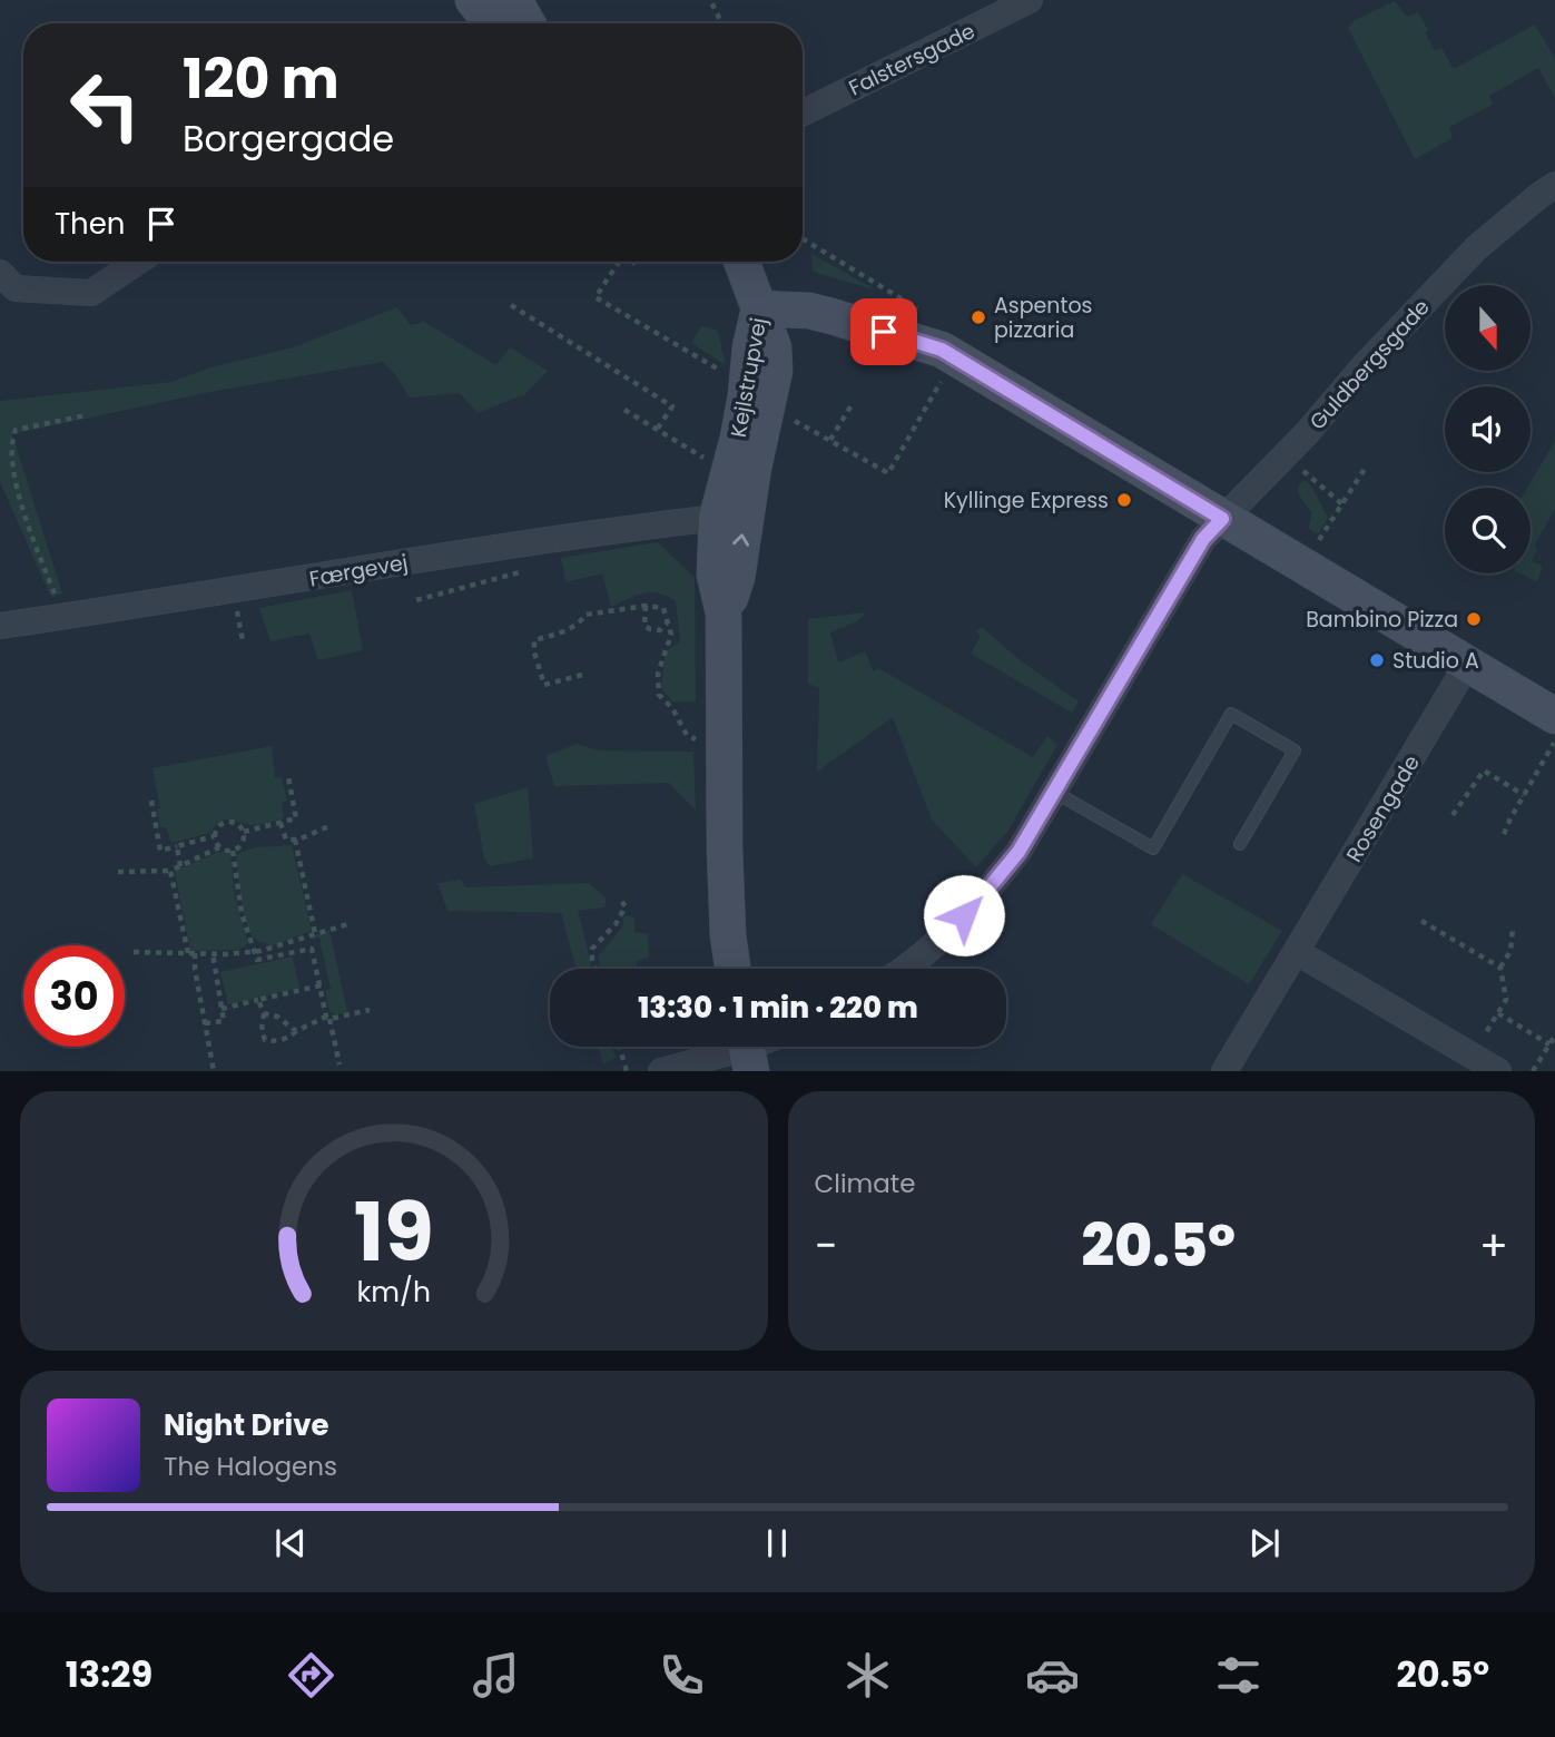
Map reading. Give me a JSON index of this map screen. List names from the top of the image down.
{
  "streets": {
    "street": [
      "Falstersgade",
      "Guldbergsgade",
      "Kejlstrupvej",
      "Færgevej",
      "Rosengade"
    ]
  },
  "crossings": [
    ["Kejlstrupvej", "Færgevej"]
  ],
  "places": [
    "Aspentos pizzaria",
    "Kyllinge Express",
    "Bambino Pizza",
    "Studio A"
  ],
  "north": "bottom",
  "page": {
    "turn": ["120 m", "Borgergade"],
    "then": "Then",
    "limit": "30",
    "trip": "13:30 · 1 min · 220 m",
    "tile": "Climate",
    "heat": ["−", "20.5°", "+"],
    "song": ["Night Drive", "The Halogens"],
    "tabs": ["13:29", "20.5°"],
    "gauge": ["19", "km/h"]
  }
}
